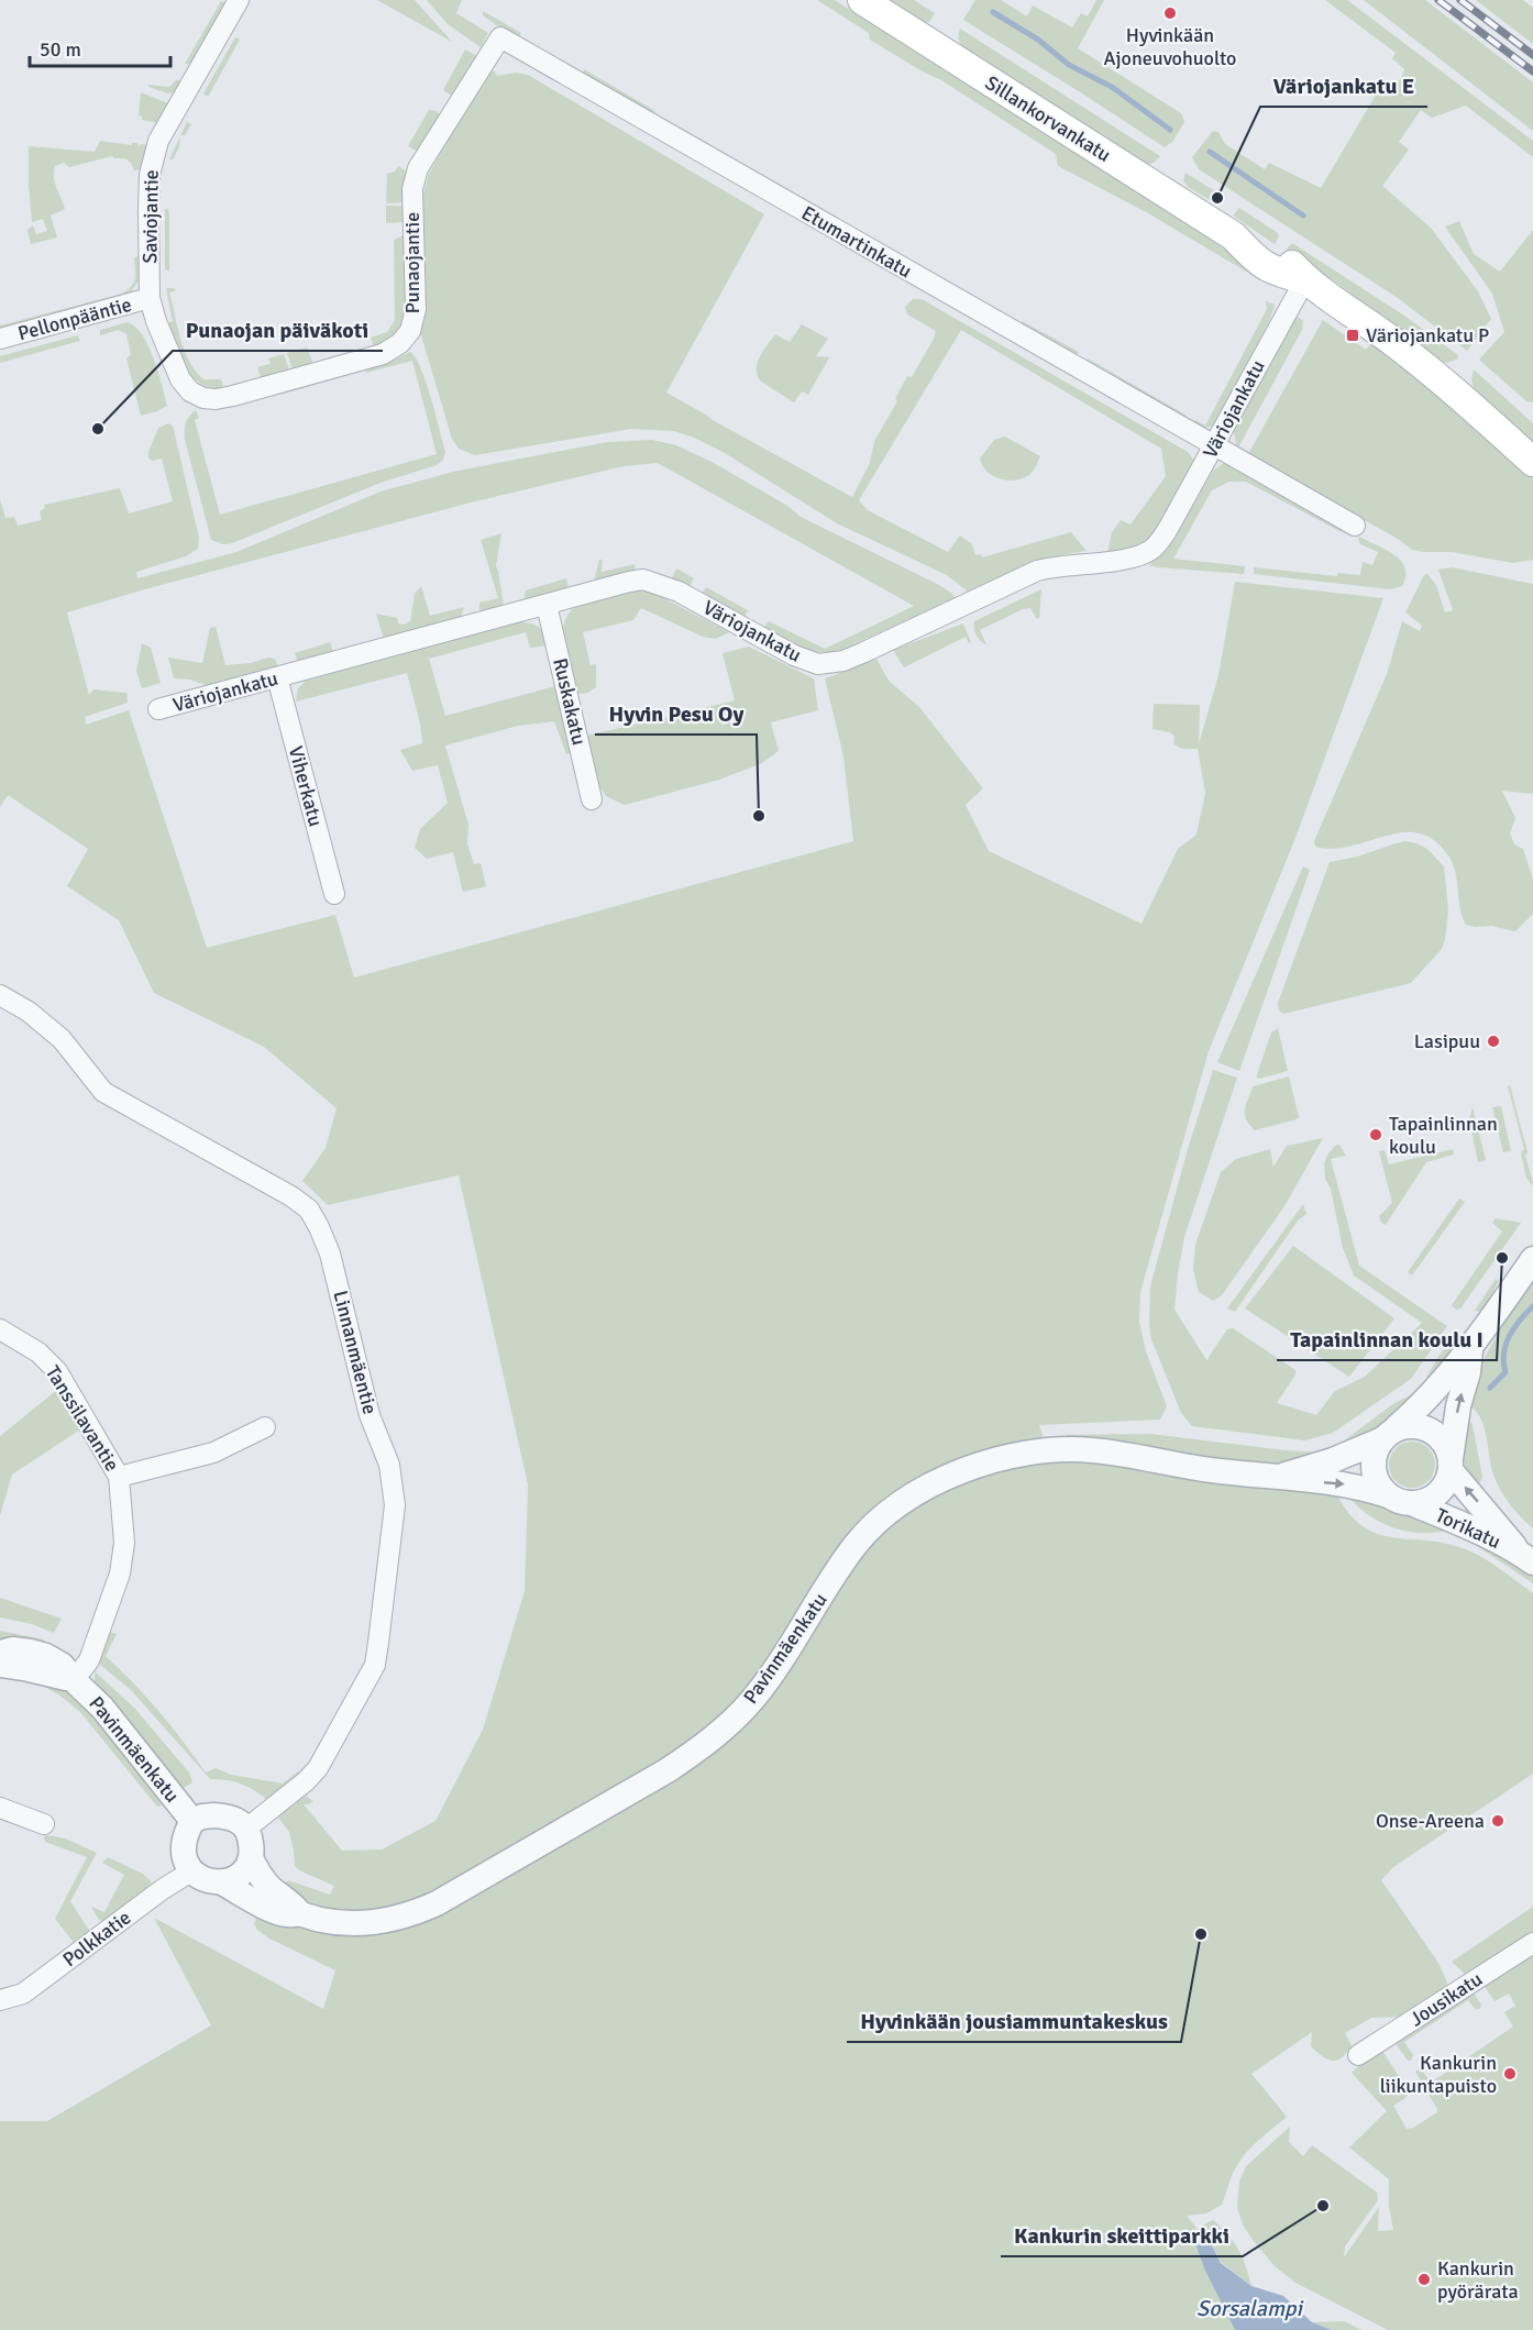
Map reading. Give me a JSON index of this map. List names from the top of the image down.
{
  "streets": {
    "main road": ["Sillankorvankatu"],
    "street": [
      "Saviojantie",
      "Etumartinkatu",
      "Punaojantie",
      "Pellonpääntie",
      "Väriojankatu",
      "Ruskakatu",
      "Viherkatu",
      "Linnanmäentie",
      "Tanssilavantie",
      "Torikatu",
      "Pavinmäenkatu",
      "Polkkatie",
      "Jousikatu"
    ]
  },
  "crossings": [
    ["Sillankorvankatu", "Väriojankatu"],
    ["Saviojantie", "Punaojantie"],
    ["Saviojantie", "Pellonpääntie"],
    ["Etumartinkatu", "Punaojantie"],
    ["Etumartinkatu", "Väriojankatu"],
    ["Punaojantie", "Pellonpääntie"],
    ["Väriojankatu", "Ruskakatu"],
    ["Väriojankatu", "Viherkatu"],
    ["Linnanmäentie", "Pavinmäenkatu"],
    ["Linnanmäentie", "Polkkatie"],
    ["Tanssilavantie", "Pavinmäenkatu"],
    ["Torikatu", "Pavinmäenkatu"],
    ["Pavinmäenkatu", "Polkkatie"]
  ],
  "water": ["Sorsalampi"],
  "places": {
    "other": [
      "Hyvinkään Ajoneuvohuolto",
      "Väriojankatu E",
      "Punaojan päiväkoti",
      "Hyvin Pesu Oy",
      "Lasipuu",
      "Tapainlinnan koulu",
      "Tapainlinnan koulu I",
      "Onse-Areena",
      "Hyvinkään jousiammuntakeskus",
      "Kankurin liikuntapuisto",
      "Kankurin skeittiparkki",
      "Kankurin pyörärata"
    ],
    "transit": ["Väriojankatu P"]
  },
  "scale_bar": "50 m"
}
